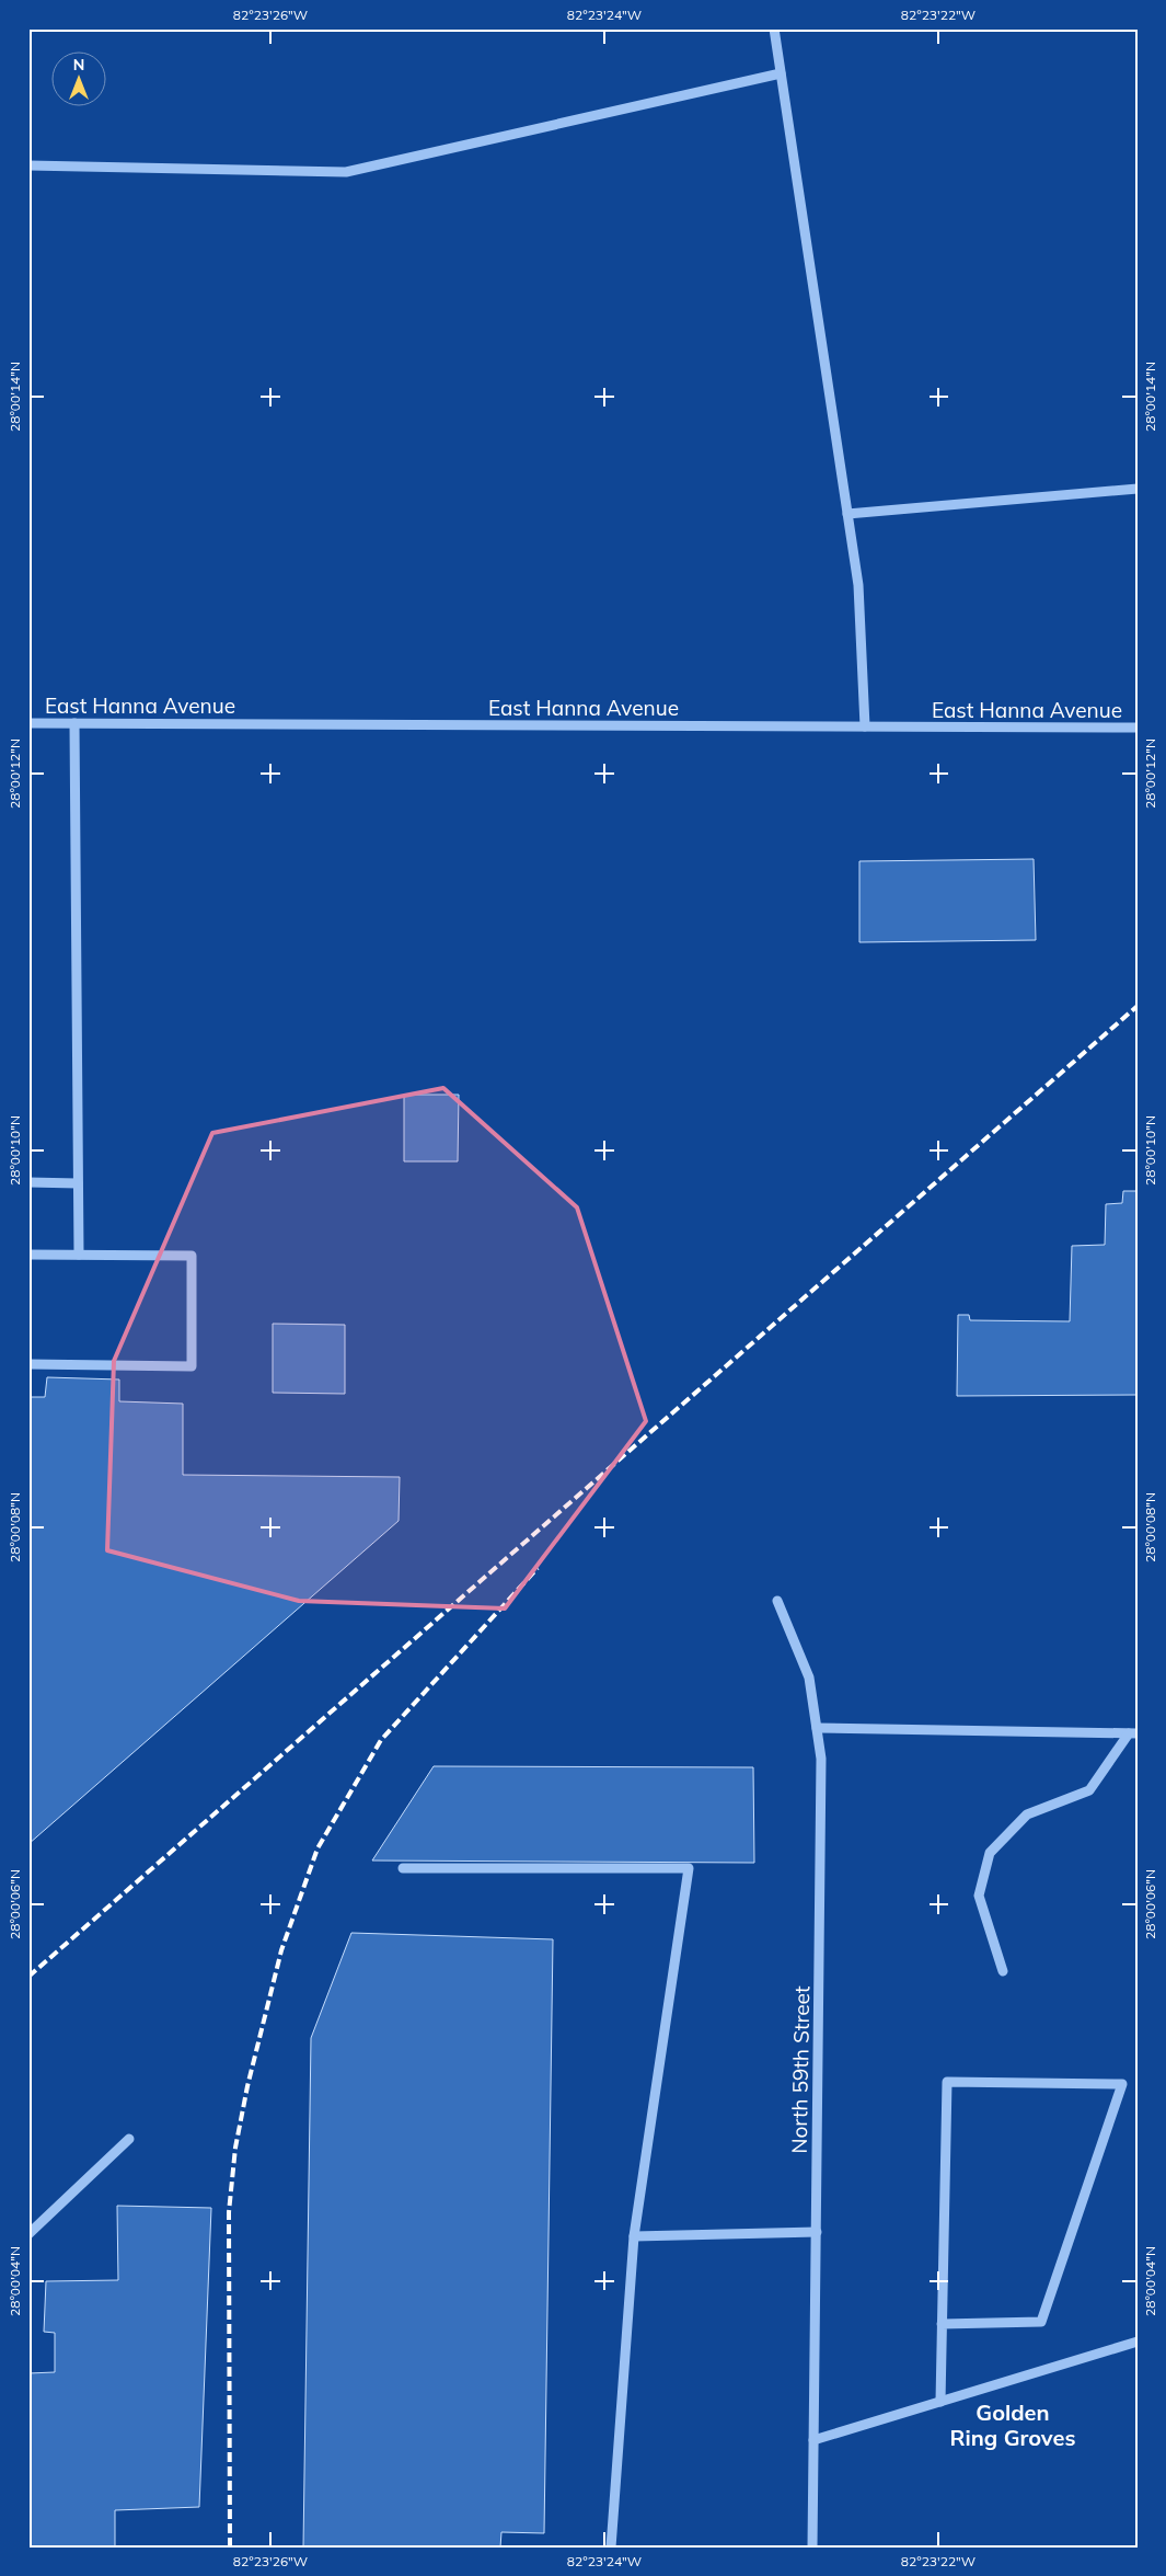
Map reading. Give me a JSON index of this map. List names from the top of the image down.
{
  "streets": {
    "street": ["East Hanna Avenue", "North 59th Street"]
  },
  "districts": ["Golden Ring Groves"],
  "north": "top",
  "coordinates": [
    "82°23'26\"W",
    "82°23'24\"W",
    "82°23'22\"W",
    "28°00'14\"N",
    "28°00'12\"N",
    "28°00'10\"N",
    "28°00'08\"N",
    "28°00'06\"N",
    "28°00'04\"N"
  ]
}
